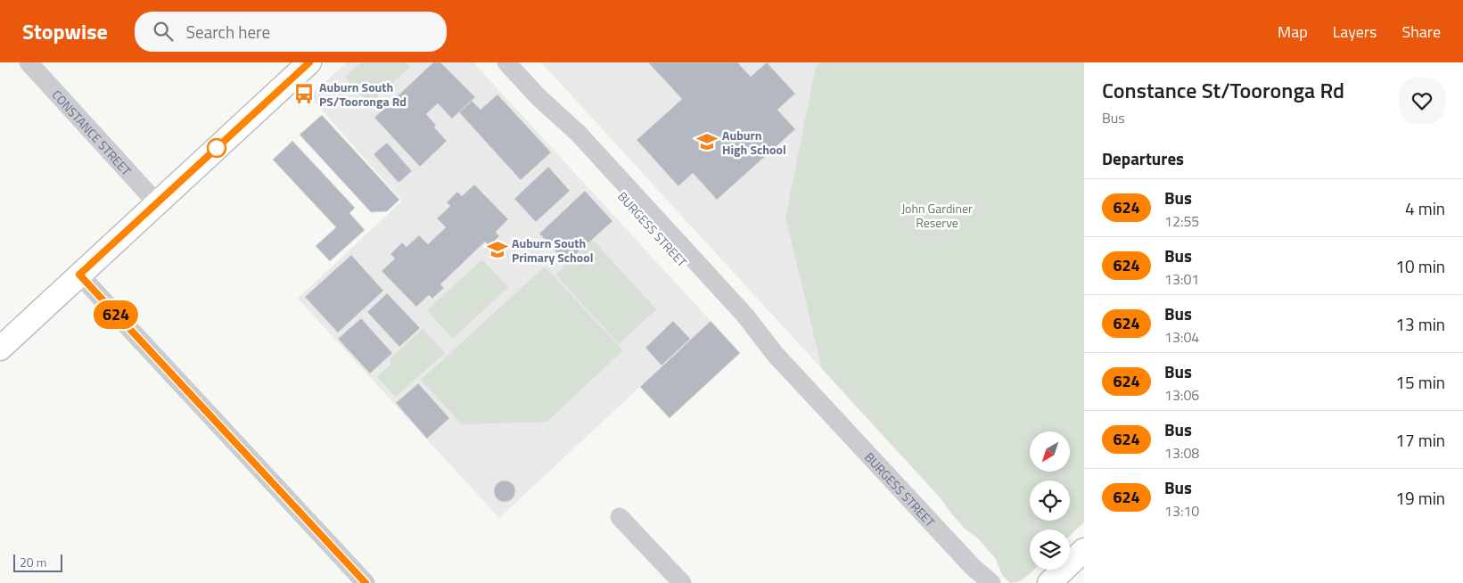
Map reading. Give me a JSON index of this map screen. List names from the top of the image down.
{
  "streets": {
    "street": ["CONSTANCE STREET", "BURGESS STREET"]
  },
  "parks": ["John Gardiner Reserve"],
  "places": {
    "bus stop": ["Auburn South PS/Tooronga Rd"],
    "school or university": ["Auburn High School", "Auburn South Primary School"]
  },
  "lines": ["bus line 624"],
  "scale_bar": "20 m",
  "north": "bottom left",
  "page": {
    "header": "Stopwise",
    "search": "Search here",
    "nav": ["Map", "Layers", "Share"],
    "on_map": "624",
    "heading": [
      ["Constance St/Tooronga Rd", "Bus"],
      "Departures"
    ],
    "list": [
      {
        "mark": "624",
        "name": "Bus",
        "note": "12:55",
        "value": "4 min"
      },
      {
        "mark": "624",
        "name": "Bus",
        "note": "13:01",
        "value": "10 min"
      },
      {
        "mark": "624",
        "name": "Bus",
        "note": "13:04",
        "value": "13 min"
      },
      {
        "mark": "624",
        "name": "Bus",
        "note": "13:06",
        "value": "15 min"
      },
      {
        "mark": "624",
        "name": "Bus",
        "note": "13:08",
        "value": "17 min"
      },
      {
        "mark": "624",
        "name": "Bus",
        "note": "13:10",
        "value": "19 min"
      }
    ],
    "scale": "20 m"
  }
}
